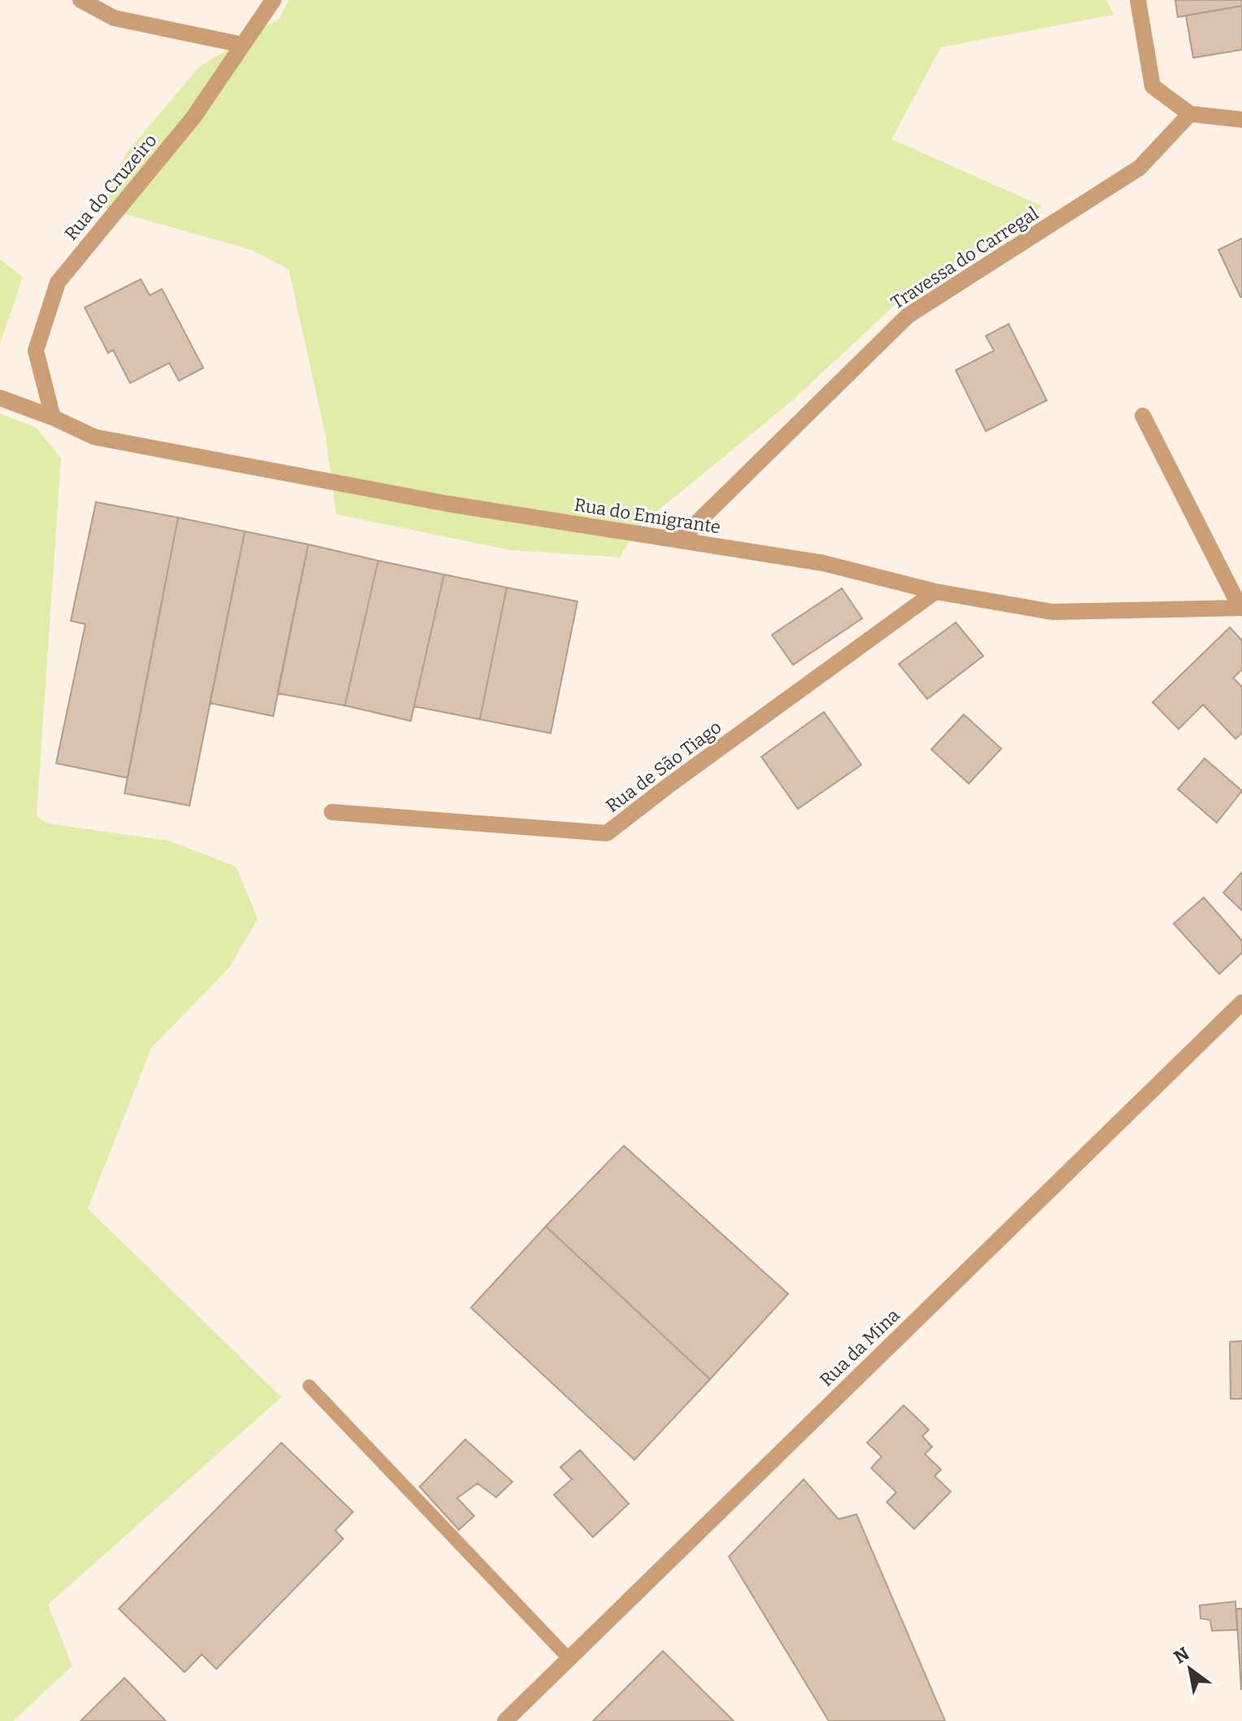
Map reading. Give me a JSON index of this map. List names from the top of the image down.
{
  "streets": {
    "street": [
      "Rua do Cruzeiro",
      "Travessa do Carregal",
      "Rua do Emigrante",
      "Rua de São Tiago",
      "Rua da Mina"
    ]
  },
  "crossings": [
    ["Rua do Cruzeiro", "Rua do Emigrante"],
    ["Travessa do Carregal", "Rua do Emigrante"],
    ["Rua do Emigrante", "Rua de São Tiago"]
  ],
  "north": "top left"
}
